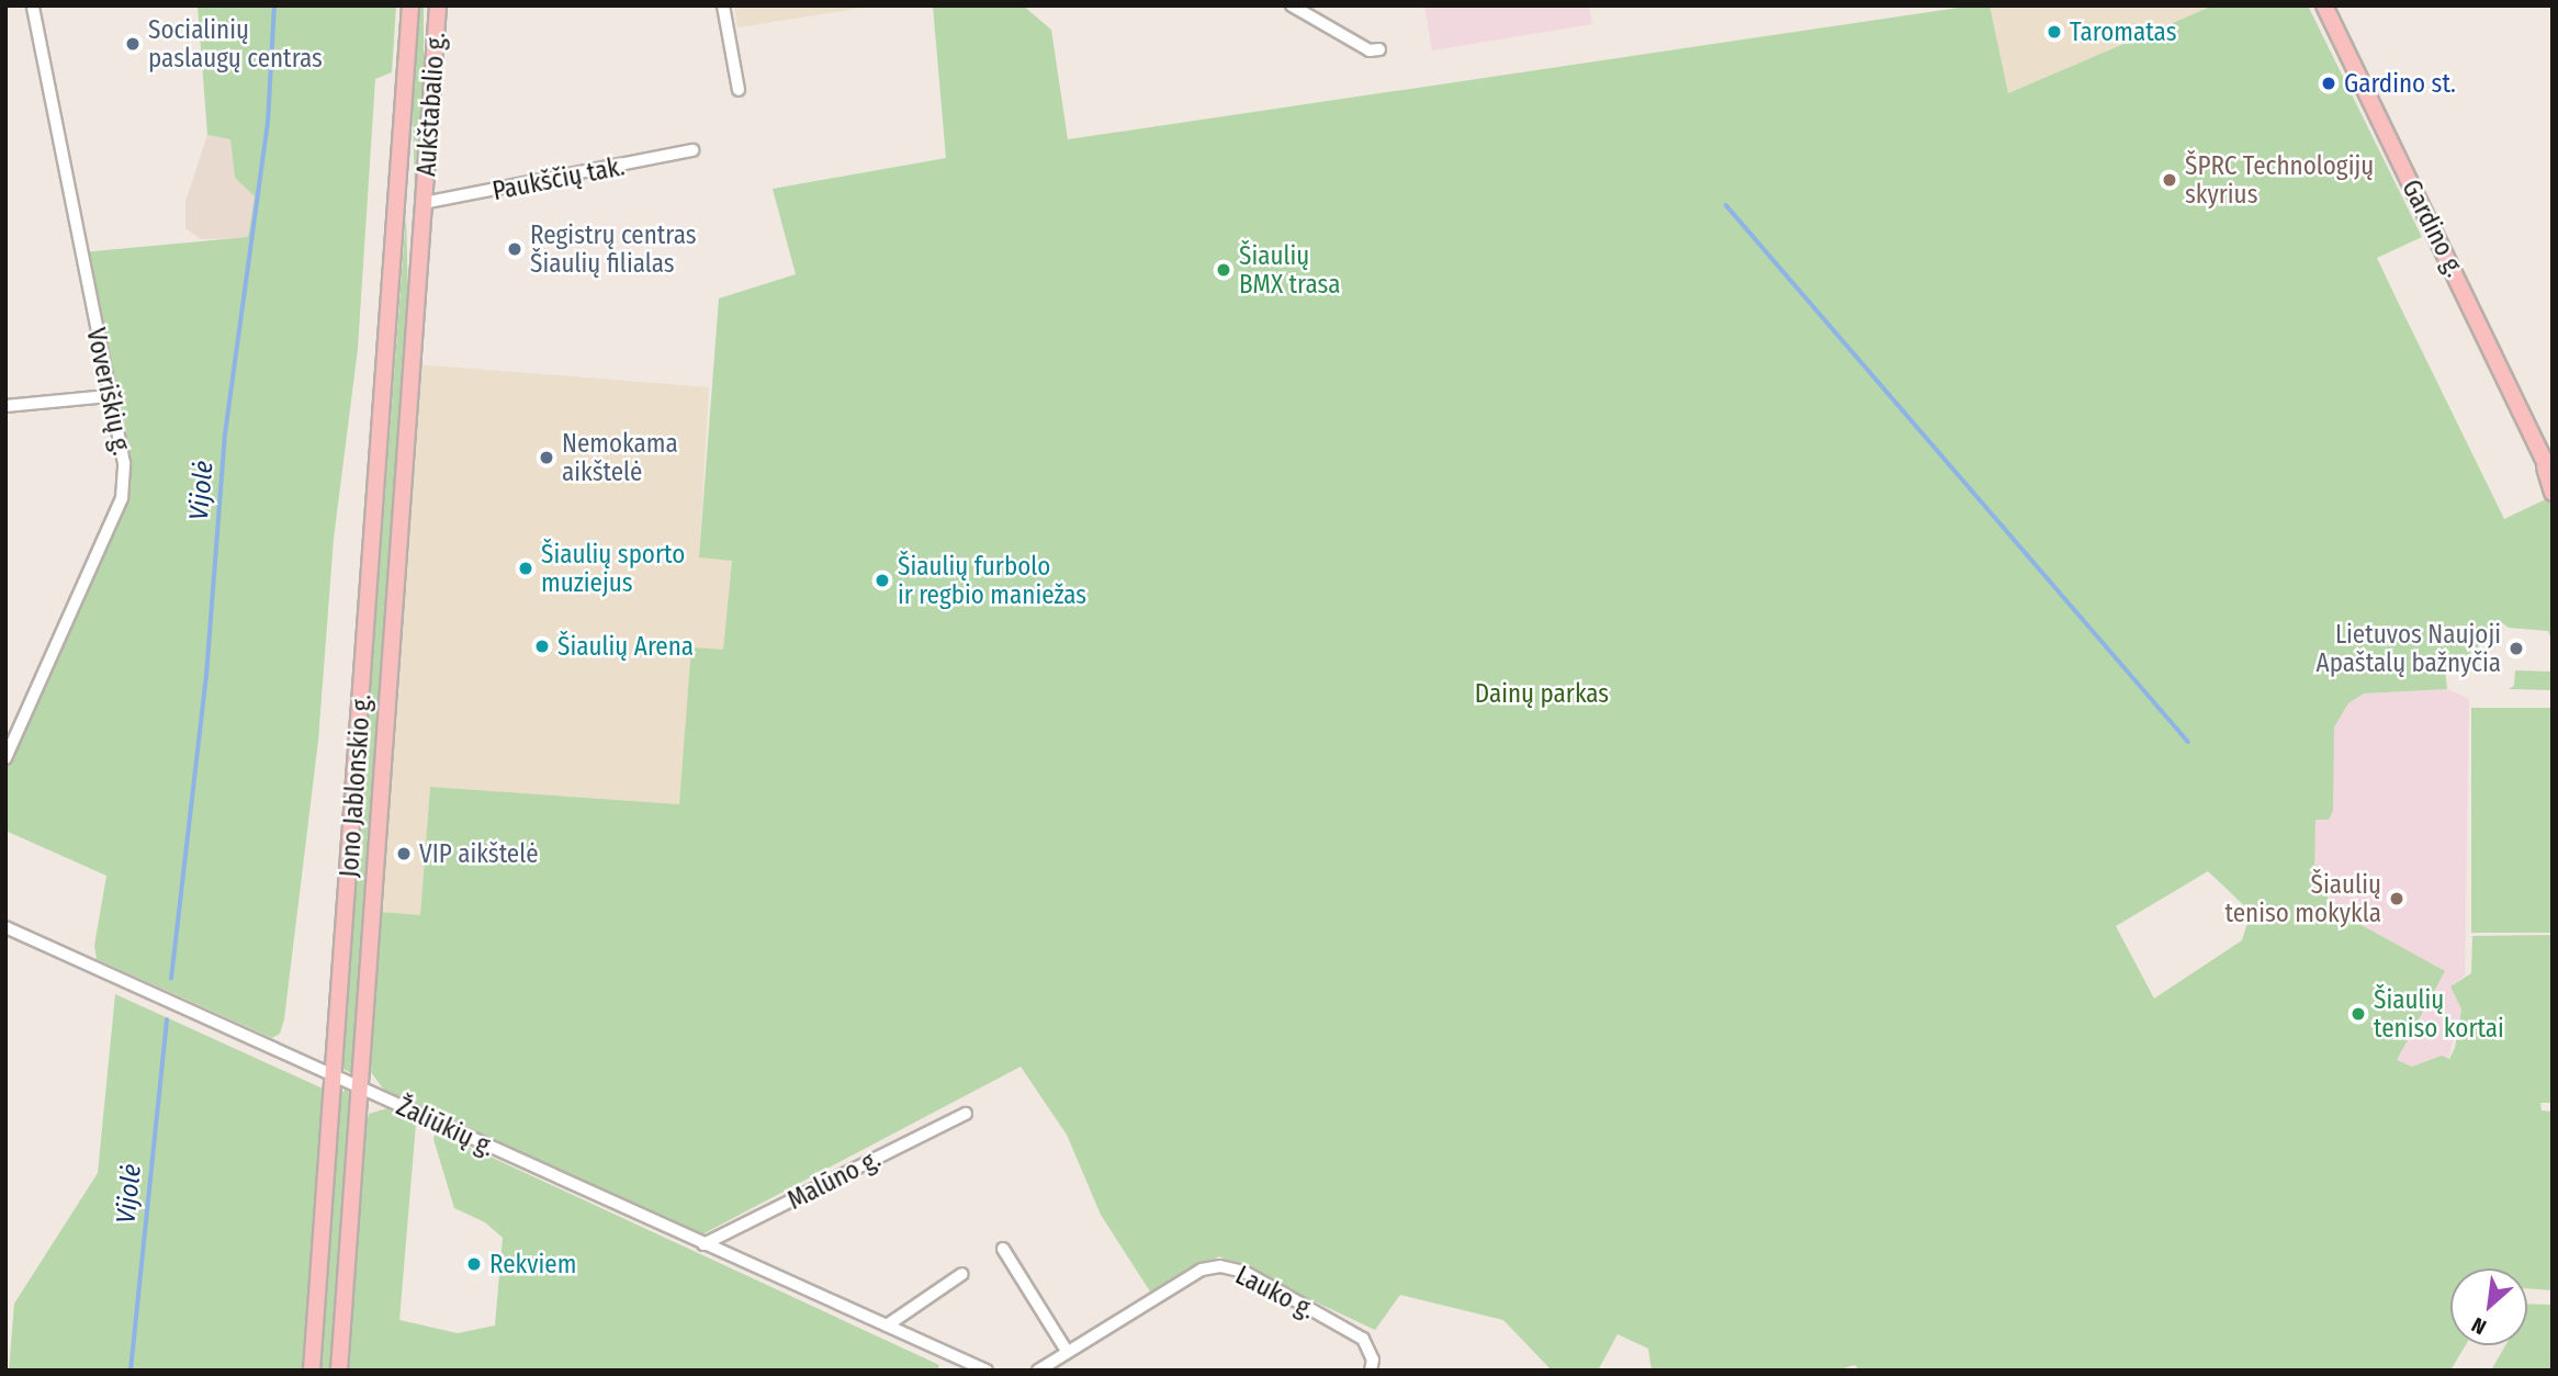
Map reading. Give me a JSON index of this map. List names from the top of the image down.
{
  "streets": {
    "main road": ["Aukštabalio g.", "Gardino g.", "Jono Jablonskio g."],
    "street": [
      "Paukščių tak.",
      "Voveriškių g.",
      "Žaliūkių g.",
      "Malūno g.",
      "Lauko g."
    ]
  },
  "crossings": [
    ["Aukštabalio g.", "Paukščių tak."],
    ["Aukštabalio g.", "Jono Jablonskio g."],
    ["Paukščių tak.", "Jono Jablonskio g."],
    ["Jono Jablonskio g.", "Žaliūkių g."],
    ["Žaliūkių g.", "Malūno g."]
  ],
  "water": ["Vijolė"],
  "parks": ["Dainų parkas"],
  "places": [
    "Taromatas",
    "Socialinių paslaugų centras",
    "Gardino st.",
    "ŠPRC Technologijų skyrius",
    "Registrų centras Šiaulių filialas",
    "Šiaulių BMX trasa",
    "Nemokama aikštelė",
    "Šiaulių sporto muziejus",
    "Šiaulių furbolo ir regbio maniežas",
    "Šiaulių Arena",
    "Lietuvos Naujoji Apaštalų bažnyčia",
    "VIP aikštelė",
    "Šiaulių teniso mokykla",
    "Šiaulių teniso kortai",
    "Rekviem"
  ],
  "north": "bottom left"
}
